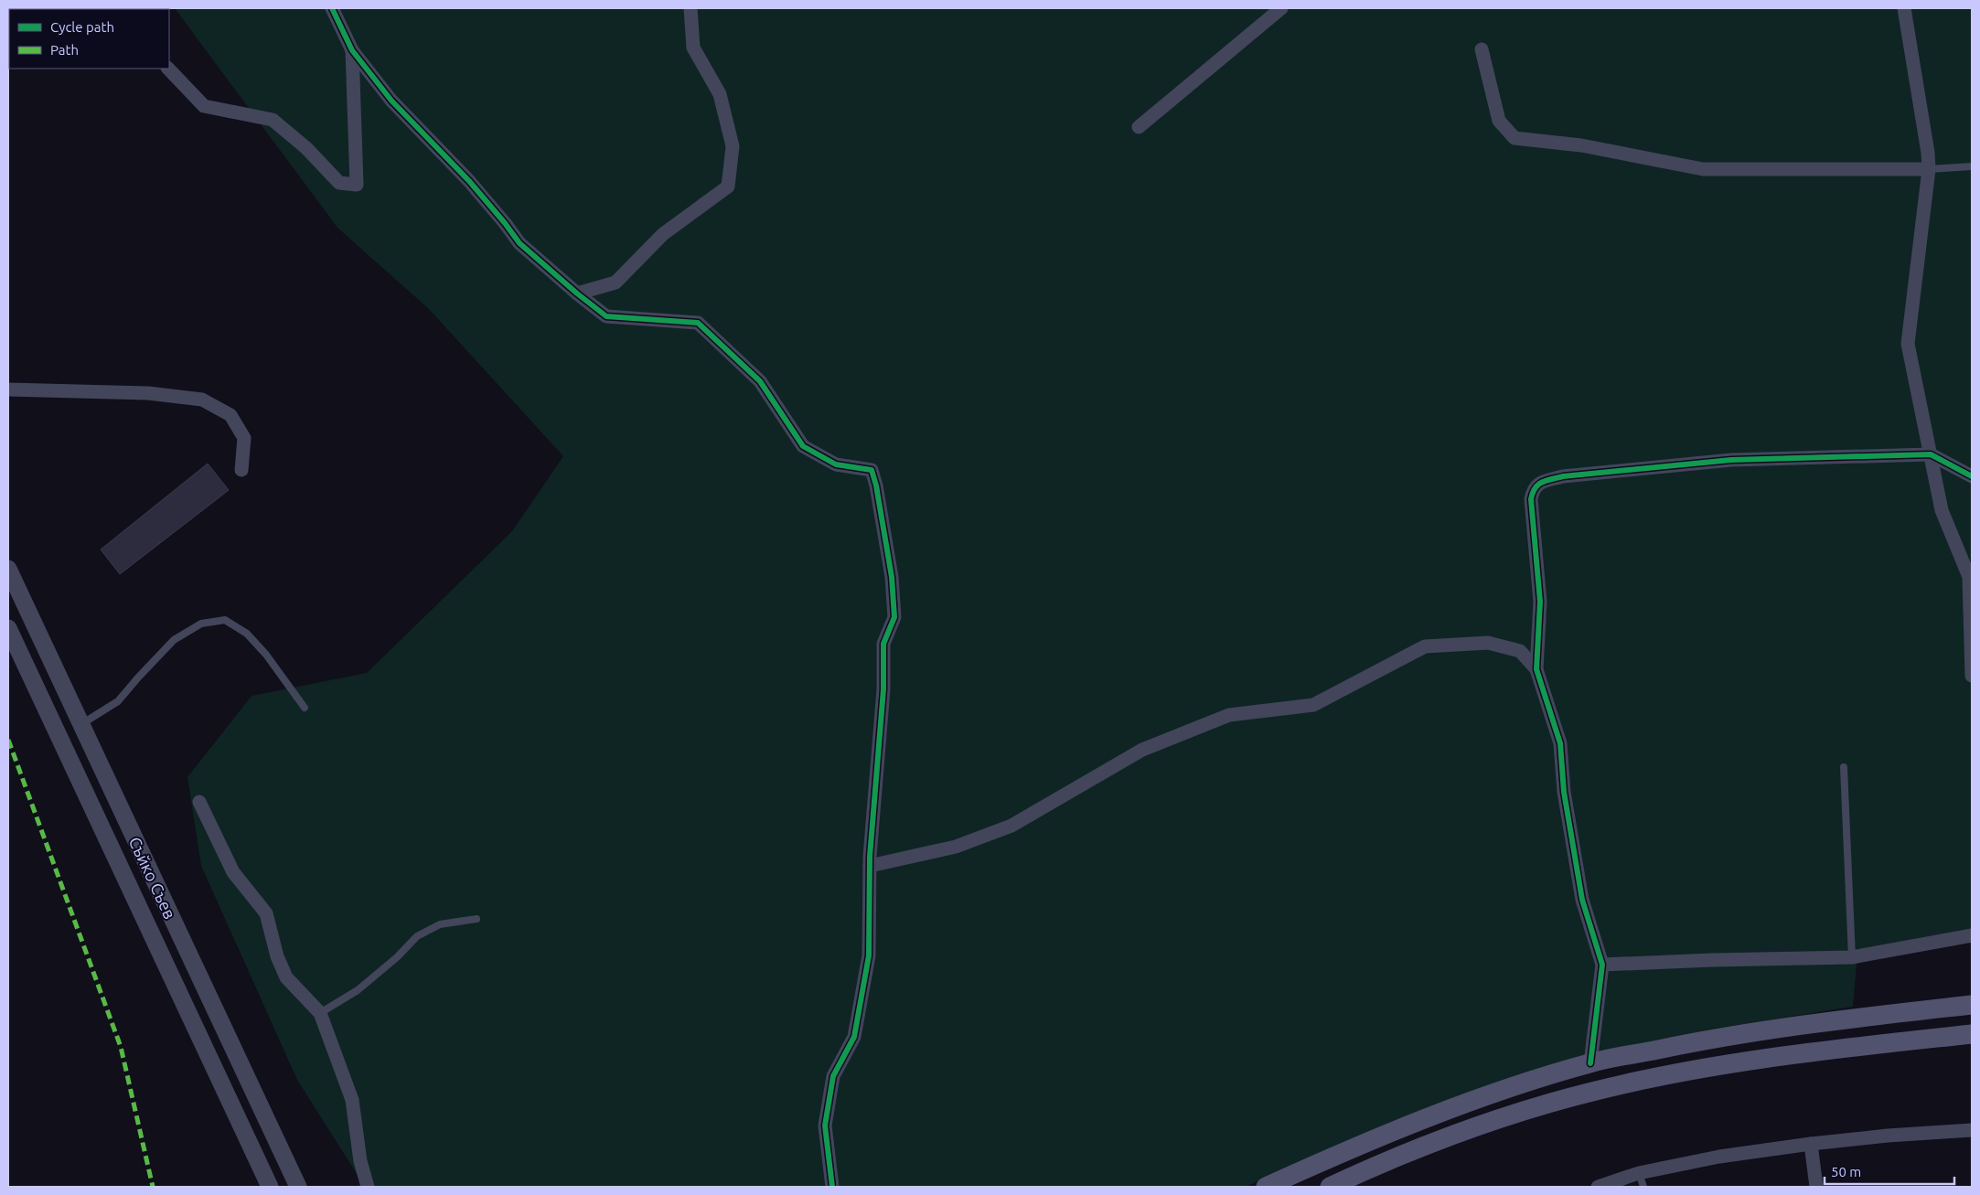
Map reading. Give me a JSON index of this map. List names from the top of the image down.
{
  "streets": {
    "street": ["Съйко Съев"]
  },
  "legend": ["Cycle path", "Path"],
  "scale_bar": "50 m"
}
